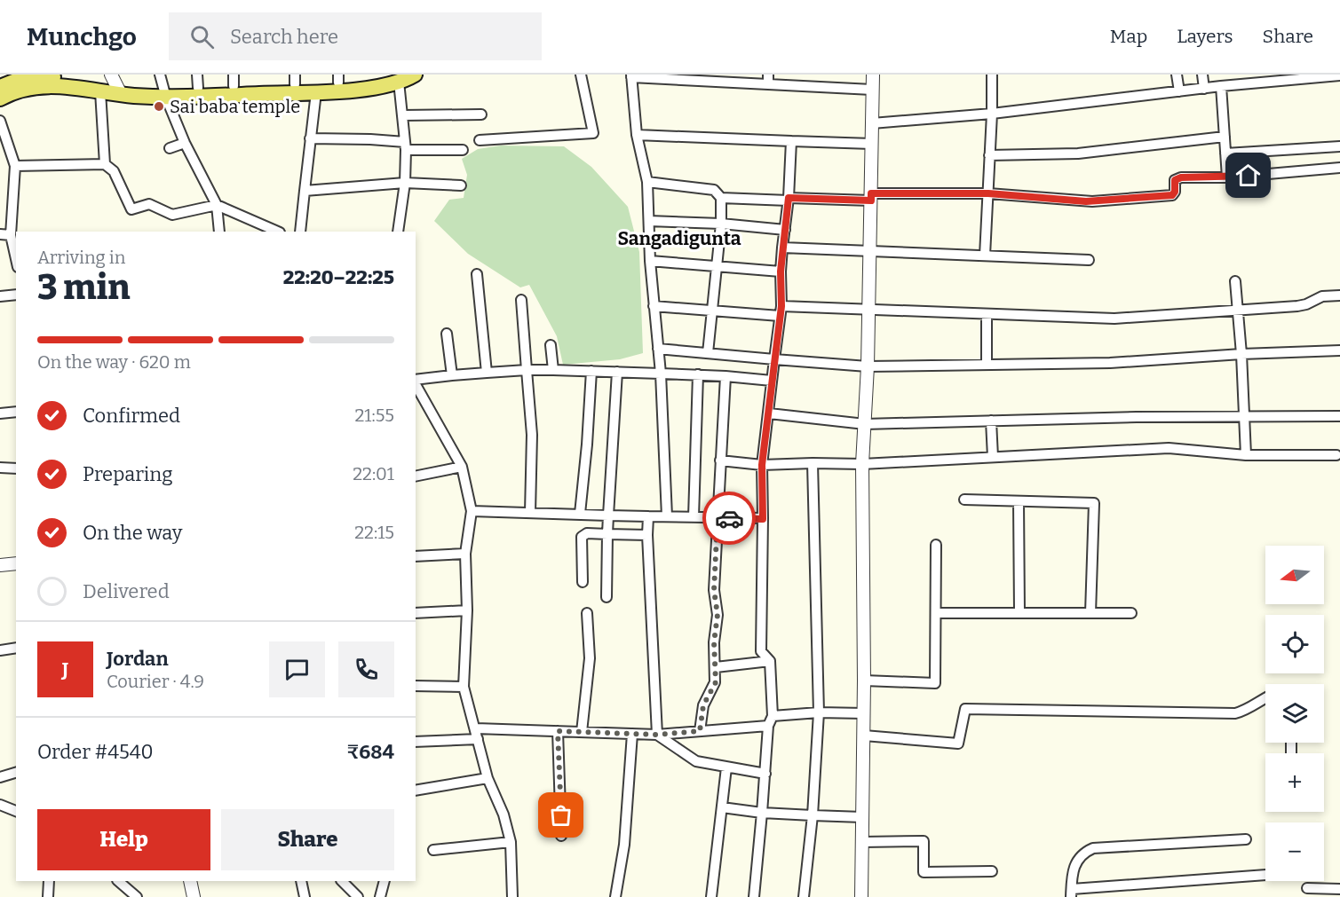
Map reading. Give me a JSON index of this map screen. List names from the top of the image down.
{
  "districts": ["Sangadigunta"],
  "places": ["Sai baba temple"],
  "north": "left",
  "page": {
    "header": "Munchgo",
    "search": "Search here",
    "nav": ["Map", "Layers", "Share"],
    "heading": ["3 min", "Arriving in", "22:20–22:25"],
    "panel": [
      "Jordan",
      "Courier · 4.9",
      "Order #4540",
      "₹684"
    ],
    "bar": "On the way · 620 m",
    "list": [
      ["Confirmed", "21:55"],
      ["Preparing", "22:01"],
      ["On the way", "22:15"],
      "Delivered"
    ],
    "map_buttons": ["+", "−"],
    "round": "J",
    "buttons": ["Help", "Share"]
  }
}
